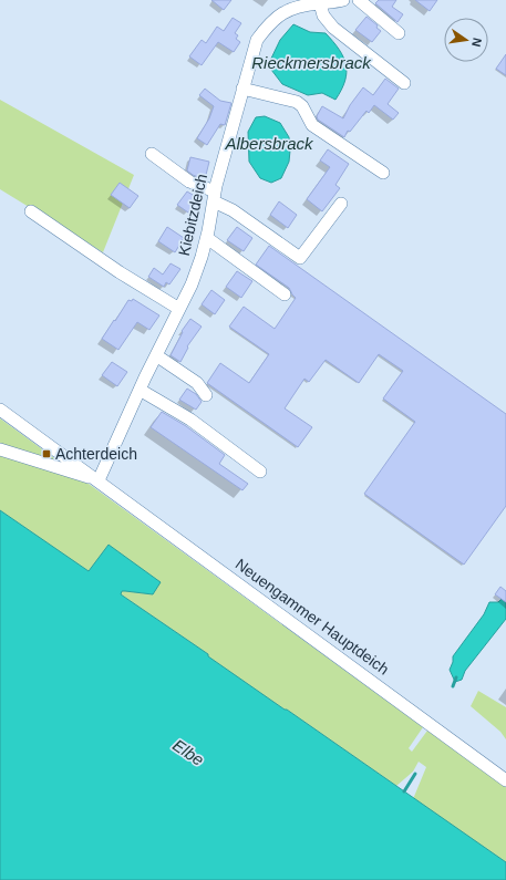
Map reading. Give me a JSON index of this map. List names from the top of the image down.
{
  "streets": {
    "street": ["Kiebitzdeich", "Neuengammer Hauptdeich"]
  },
  "crossings": [
    ["Kiebitzdeich", "Neuengammer Hauptdeich"]
  ],
  "water": ["Rieckmersbrack", "Albersbrack", "Elbe"],
  "places": {
    "transit": ["Achterdeich"]
  },
  "north": "right"
}
